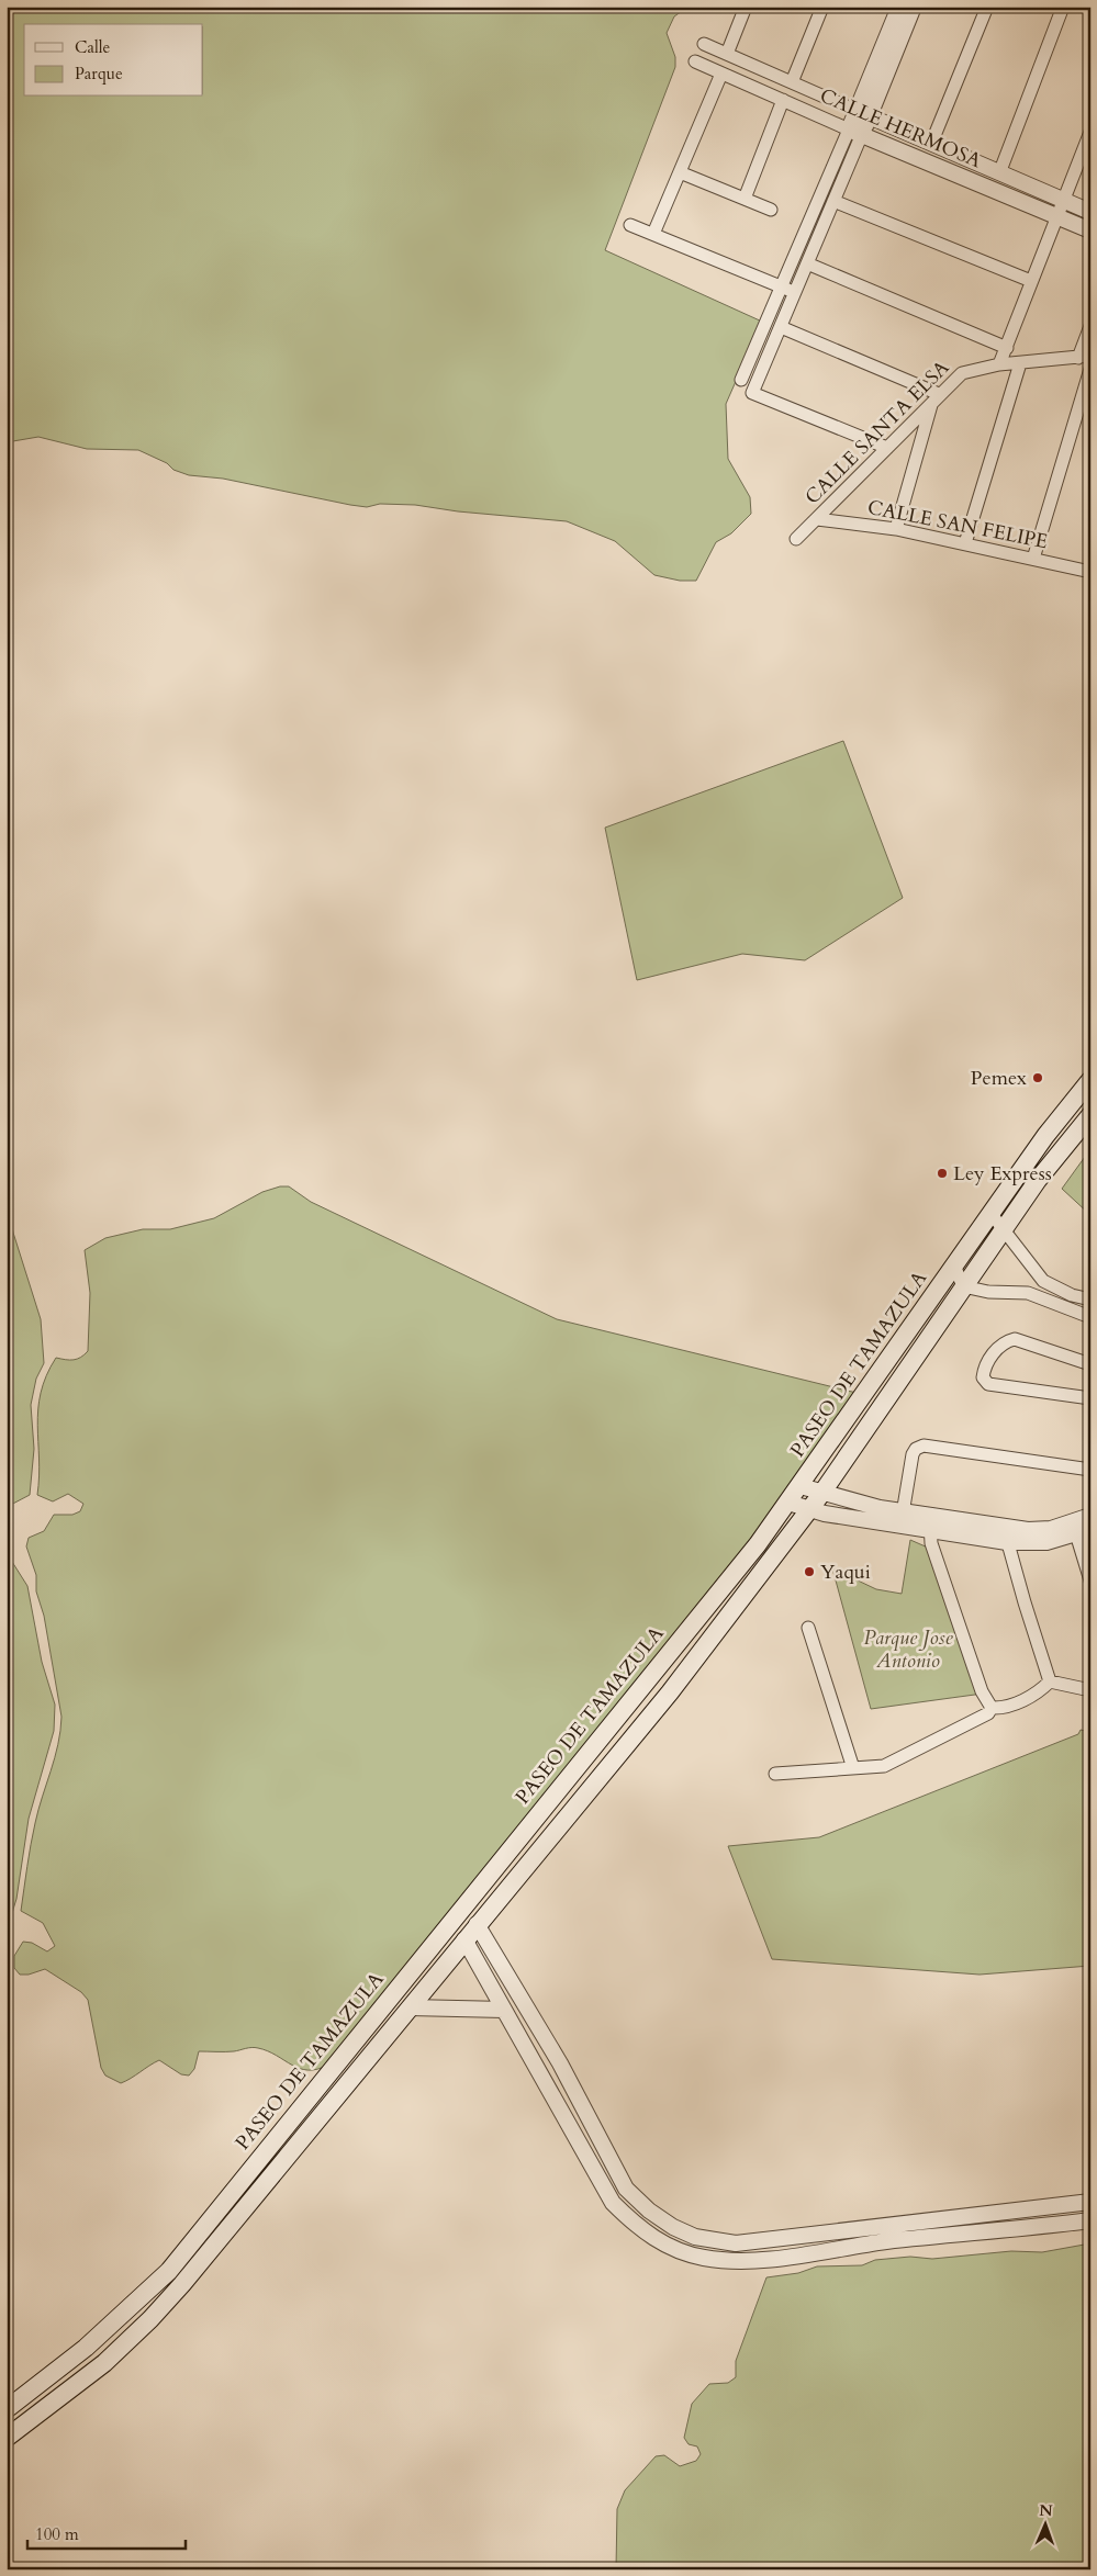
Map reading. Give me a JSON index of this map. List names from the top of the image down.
{
  "streets": {
    "main road": ["PASEO DE TAMAZULA"],
    "street": ["CALLE HERMOSA", "CALLE SANTA ELSA", "CALLE SAN FELIPE"]
  },
  "crossings": [
    ["CALLE SANTA ELSA", "CALLE SAN FELIPE"]
  ],
  "parks": ["Parque Jose Antonio"],
  "places": ["Pemex", "Ley Express", "Yaqui"],
  "legend": ["Calle", "Parque"],
  "scale_bar": "100 m",
  "north": "top"
}
